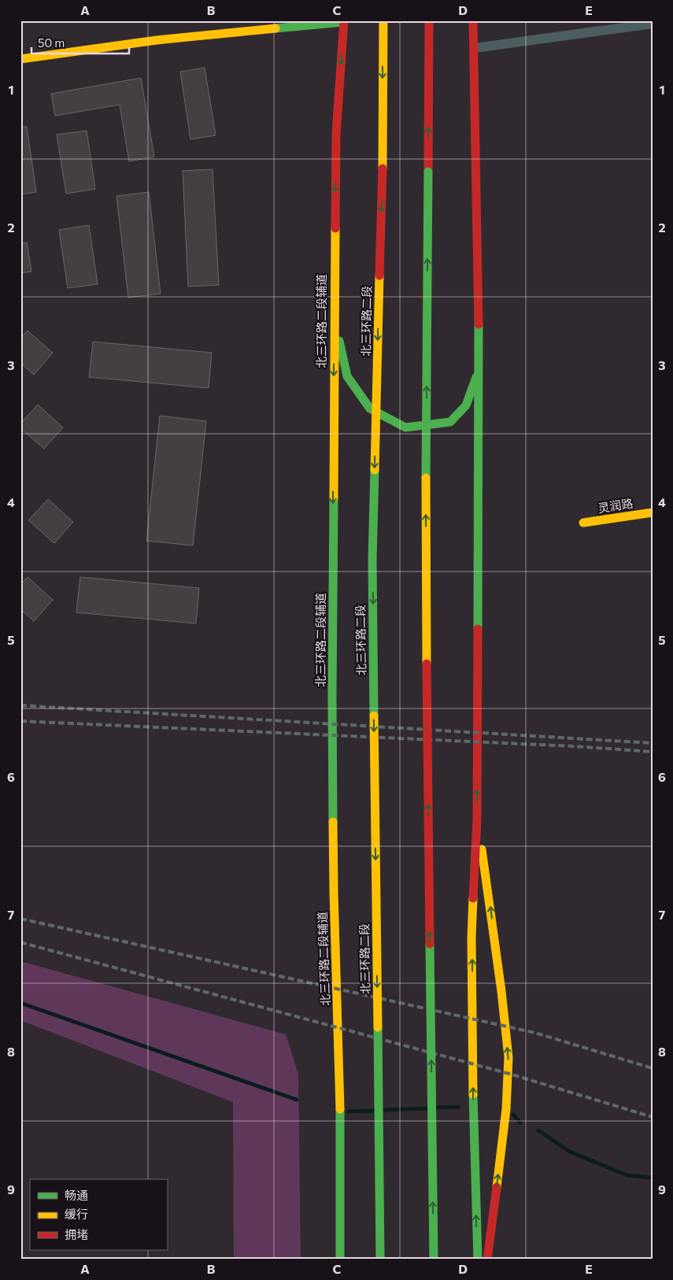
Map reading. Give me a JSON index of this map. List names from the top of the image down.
{
  "streets": {
    "main road": ["北三环路二段辅道", "北三环路二段", "灵润路"]
  },
  "one_way": ["北三环路二段辅道"],
  "legend": ["畅通", "缓行", "拥堵"],
  "scale_bar": "50 m",
  "grid": {
    "columns": [
      "A",
      "B",
      "C",
      "D",
      "E"
    ],
    "rows": [
      "1",
      "2",
      "3",
      "4",
      "5",
      "6",
      "7",
      "8",
      "9"
    ]
  }
}
